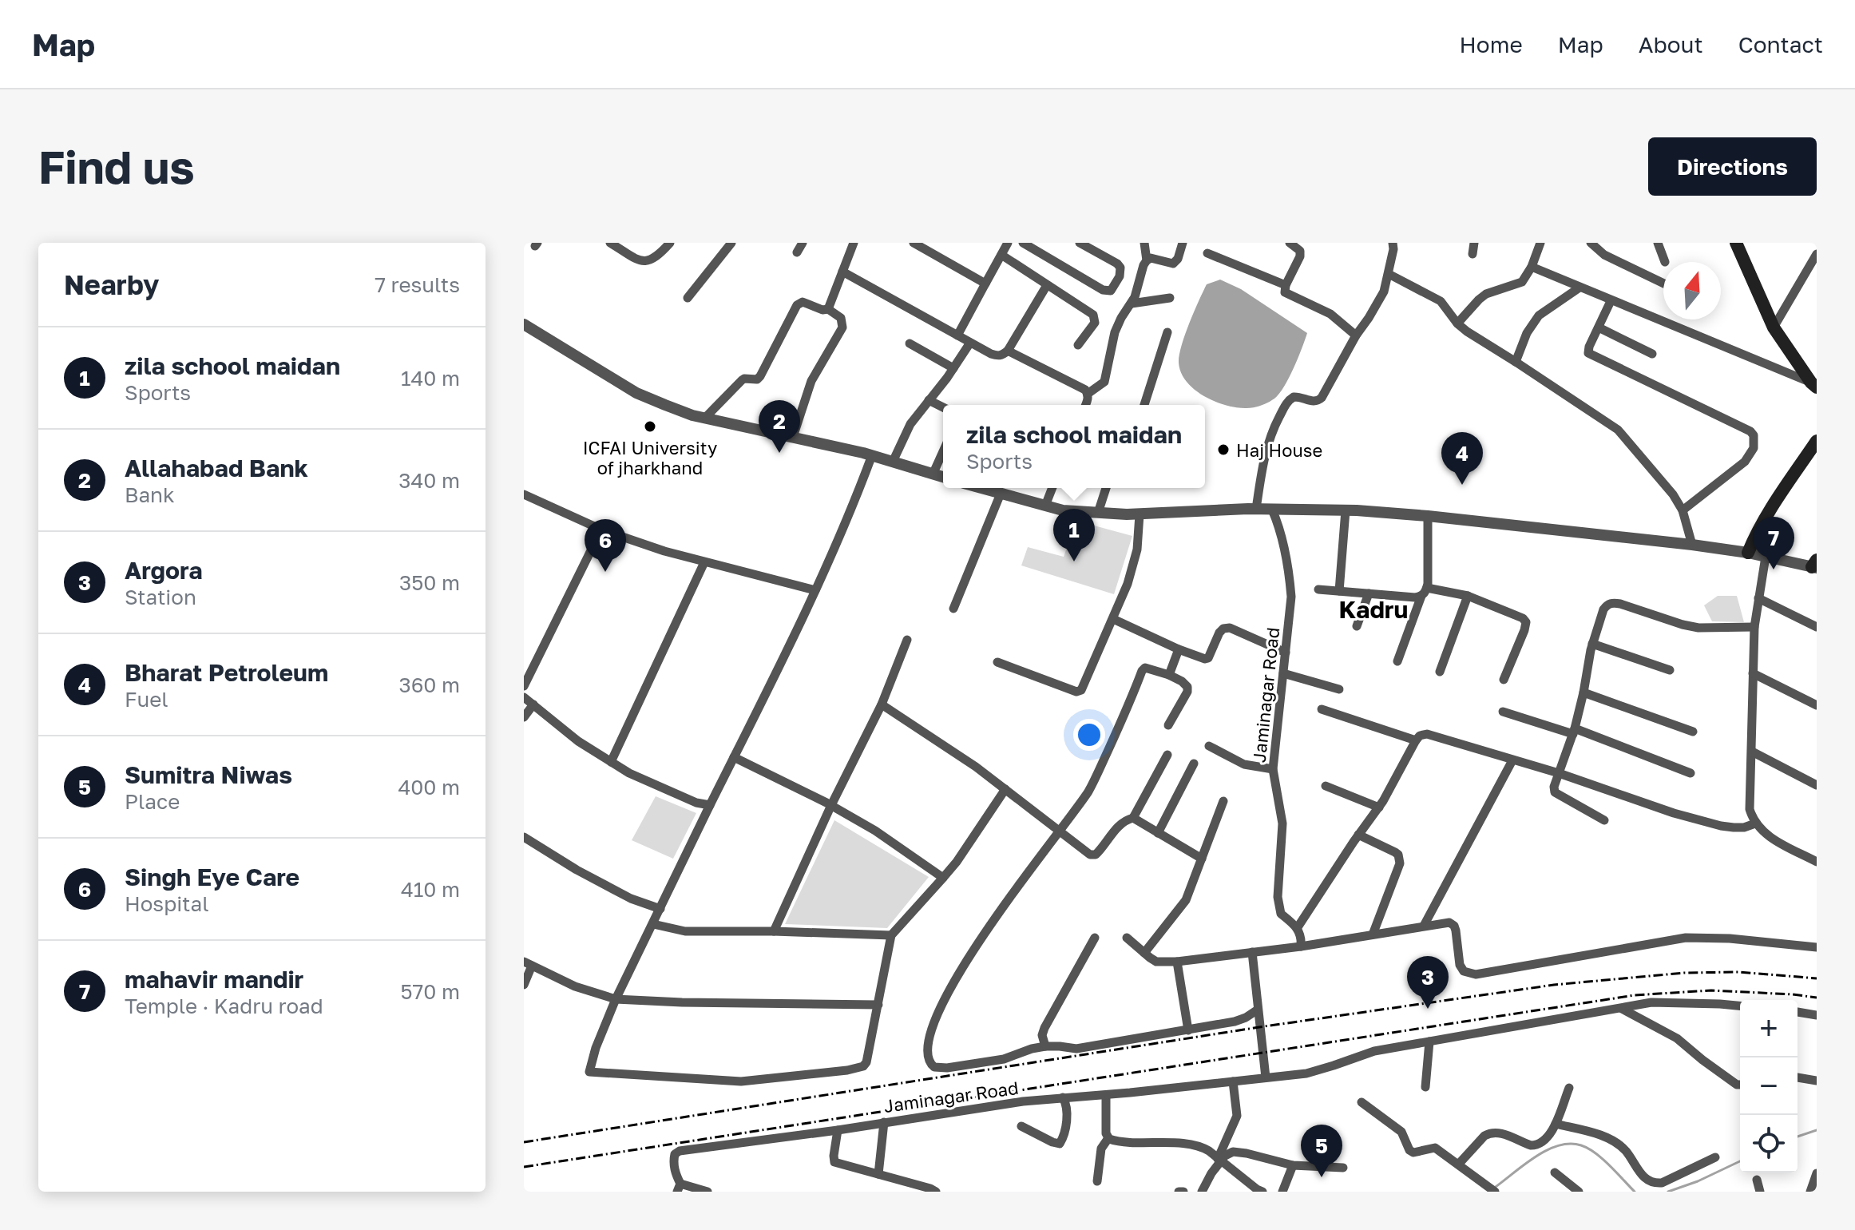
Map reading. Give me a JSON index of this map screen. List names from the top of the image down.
{
  "streets": {
    "street": ["Jaminagar Road"]
  },
  "districts": ["Kadru"],
  "places": ["ICFAI University of jharkhand", "Haj House"],
  "north": "top",
  "page": {
    "header": "Map",
    "nav": [
      "Home",
      "Map",
      "About",
      "Contact"
    ],
    "buttons": "Directions",
    "title": "Find us",
    "heading": ["Nearby", "7 results"],
    "list": [
      {
        "mark": "1",
        "name": "zila school maidan",
        "note": "Sports",
        "value": "140 m"
      },
      {
        "mark": "2",
        "name": "Allahabad Bank",
        "note": "Bank",
        "value": "340 m"
      },
      {
        "mark": "3",
        "name": "Argora",
        "note": "Station",
        "value": "350 m"
      },
      {
        "mark": "4",
        "name": "Bharat Petroleum",
        "note": "Fuel",
        "value": "360 m"
      },
      {
        "mark": "5",
        "name": "Sumitra Niwas",
        "note": "Place",
        "value": "400 m"
      },
      {
        "mark": "6",
        "name": "Singh Eye Care",
        "note": "Hospital",
        "value": "410 m"
      },
      {
        "mark": "7",
        "name": "mahavir mandir",
        "note": "Temple · Kadru road",
        "value": "570 m"
      }
    ],
    "pins": [
      "2",
      "4",
      "1",
      "7",
      "6",
      "3",
      "5"
    ],
    "popup": ["zila school maidan", "Sports"],
    "map_buttons": ["+", "−"]
  }
}
